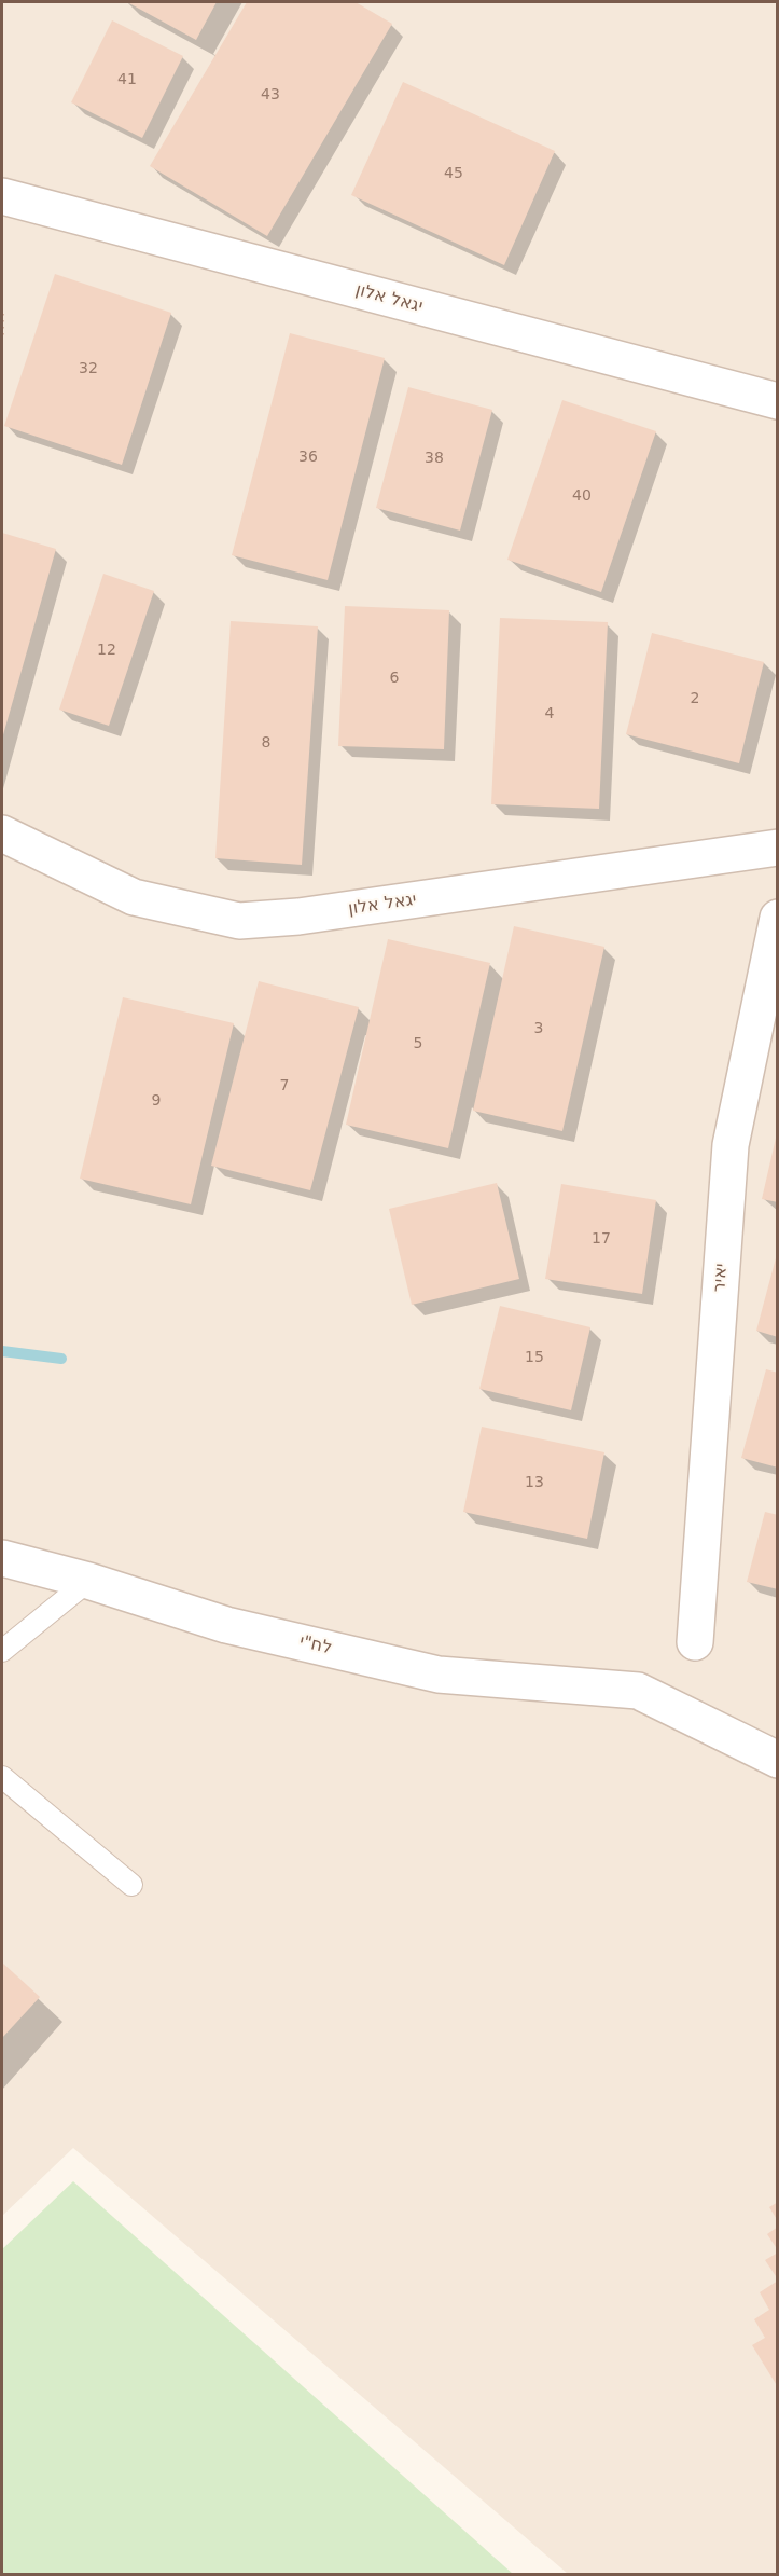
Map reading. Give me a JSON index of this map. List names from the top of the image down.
{
  "streets": {
    "street": ["יגאל אלון", "יאיר", "לח\"י"]
  },
  "house_numbers": [
    "41",
    "43",
    "45",
    "32",
    "36",
    "38",
    "40",
    "12",
    "6",
    "2",
    "4",
    "8",
    "3",
    "5",
    "7",
    "9",
    "17",
    "15",
    "13"
  ]
}
